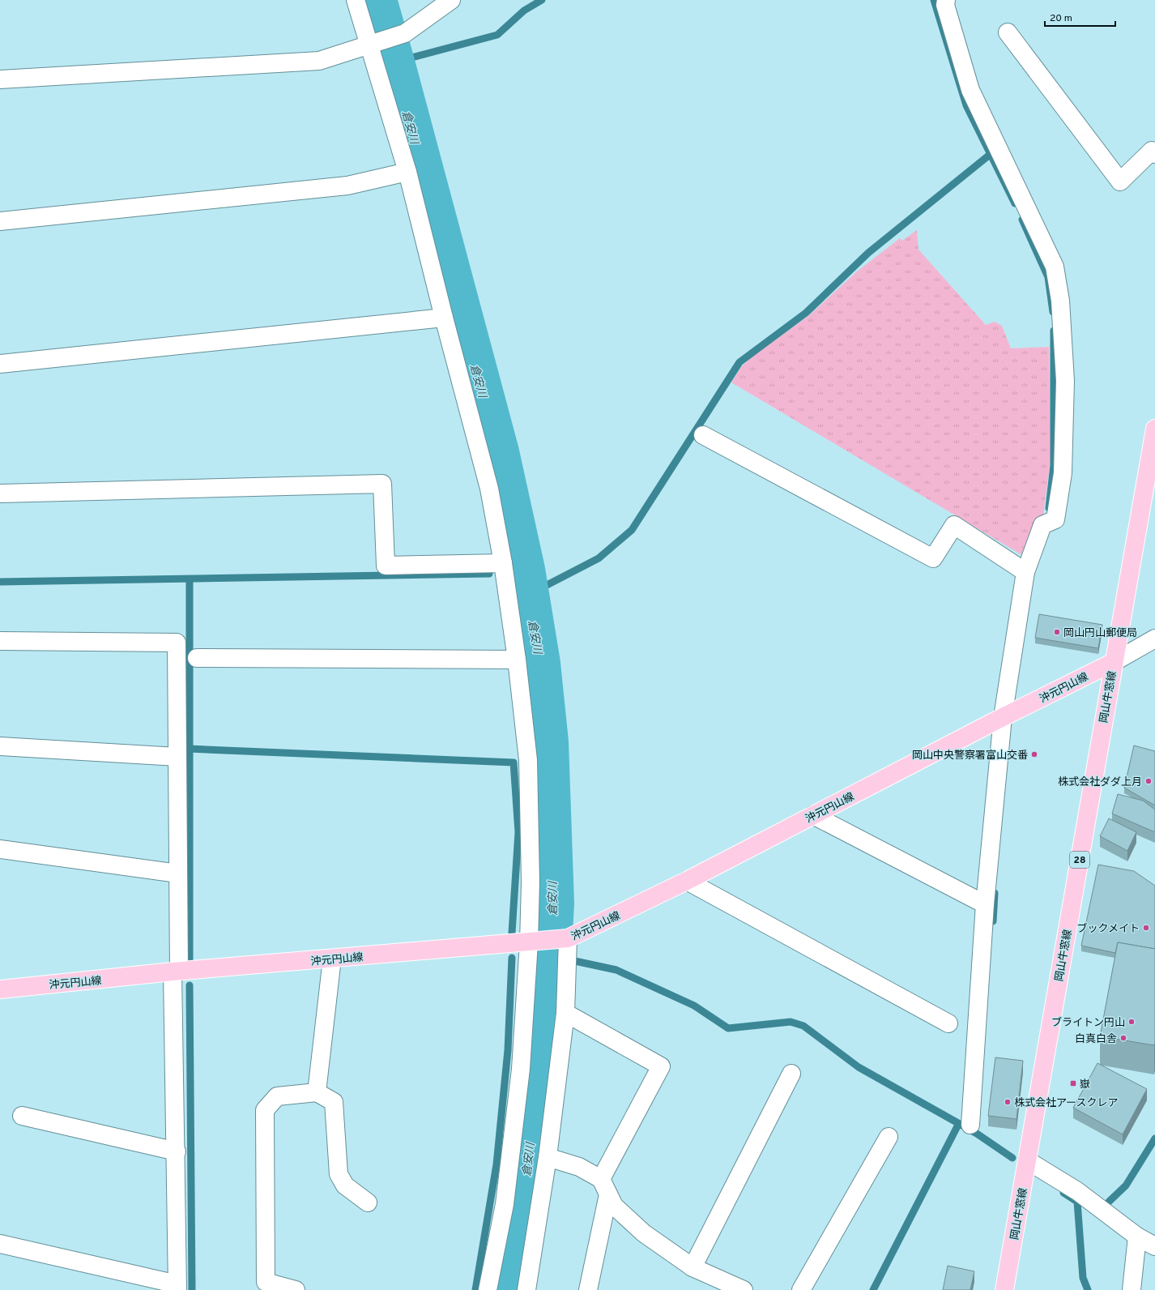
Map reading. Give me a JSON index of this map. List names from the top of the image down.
{
  "streets": {
    "main road": ["沖元円山線", "岡山牛窓線", "28"]
  },
  "crossings": [
    ["沖元円山線", "岡山牛窓線"]
  ],
  "water": ["倉安川"],
  "places": {
    "other": [
      "岡山円山郵便局",
      "岡山中央警察署富山交番",
      "株式会社ダダ上月",
      "ブックメイト",
      "ブライトン円山",
      "白真白舎",
      "株式会社アースクレア"
    ],
    "transit": ["嶽"]
  },
  "scale_bar": "20 m"
}
